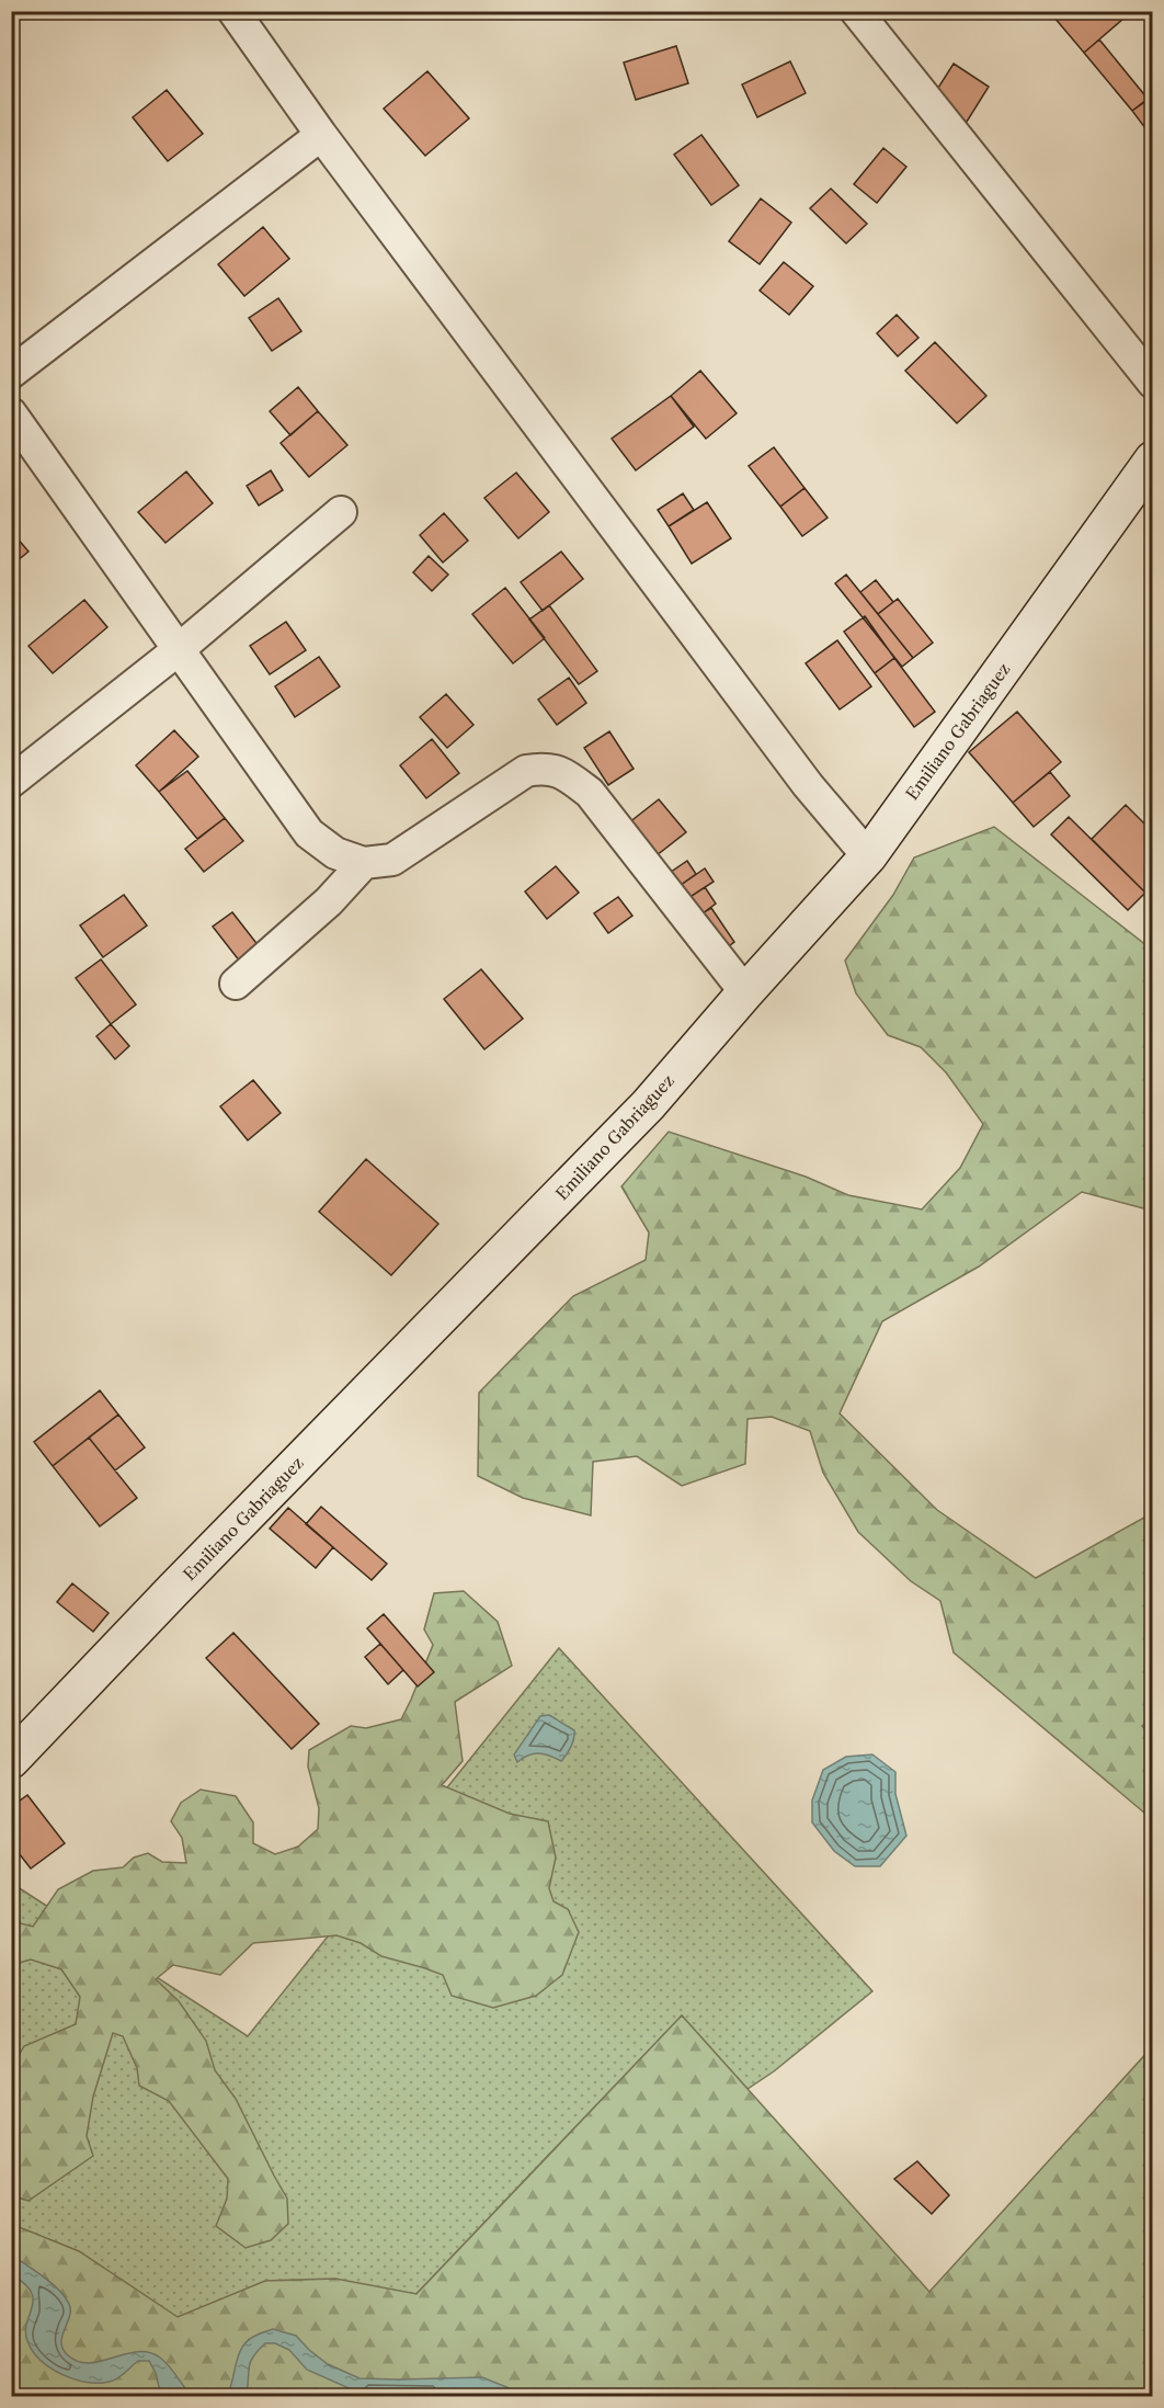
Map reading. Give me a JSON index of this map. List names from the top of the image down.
{
  "streets": {
    "main road": ["Emiliano Gabriaguez"]
  }
}
